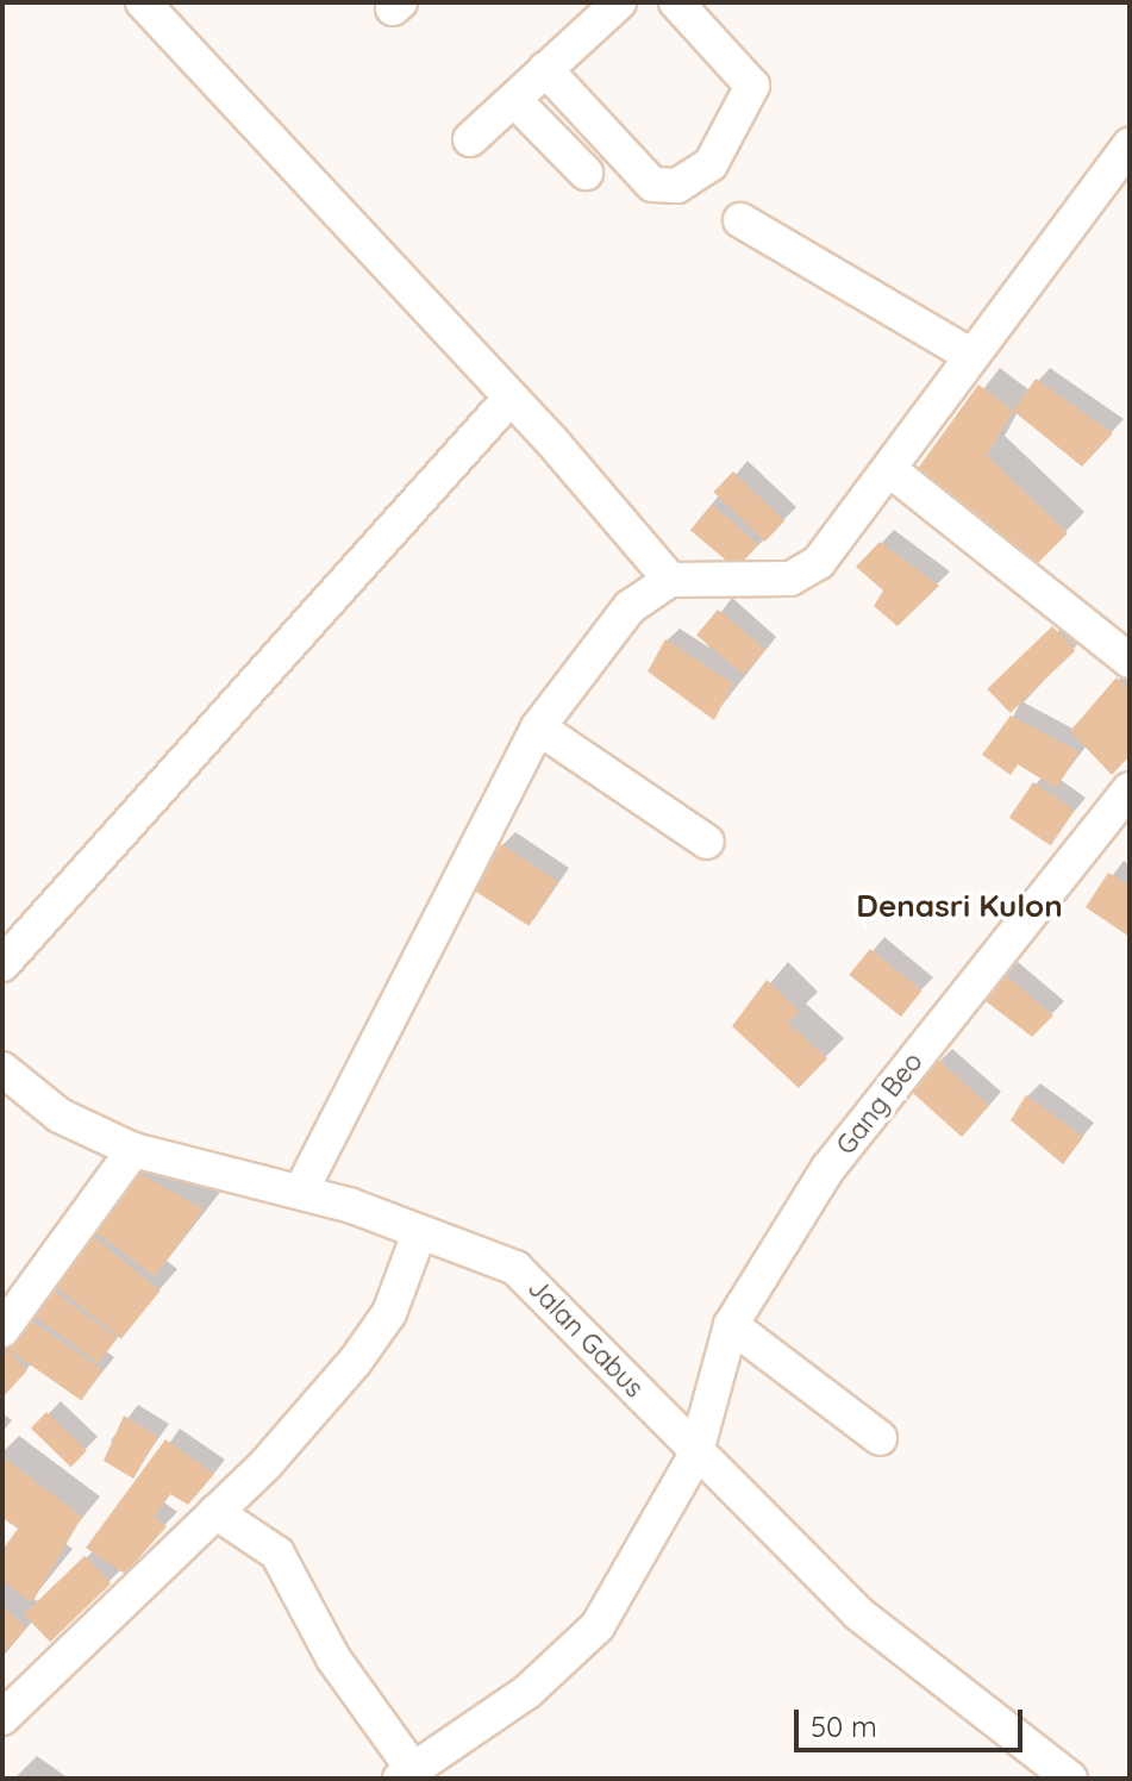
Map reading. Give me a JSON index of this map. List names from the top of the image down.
{
  "streets": {
    "street": ["Gang Beo", "Jalan Gabus"]
  },
  "crossings": [
    ["Gang Beo", "Jalan Gabus"]
  ],
  "districts": ["Denasri Kulon"],
  "scale_bar": "50 m"
}
